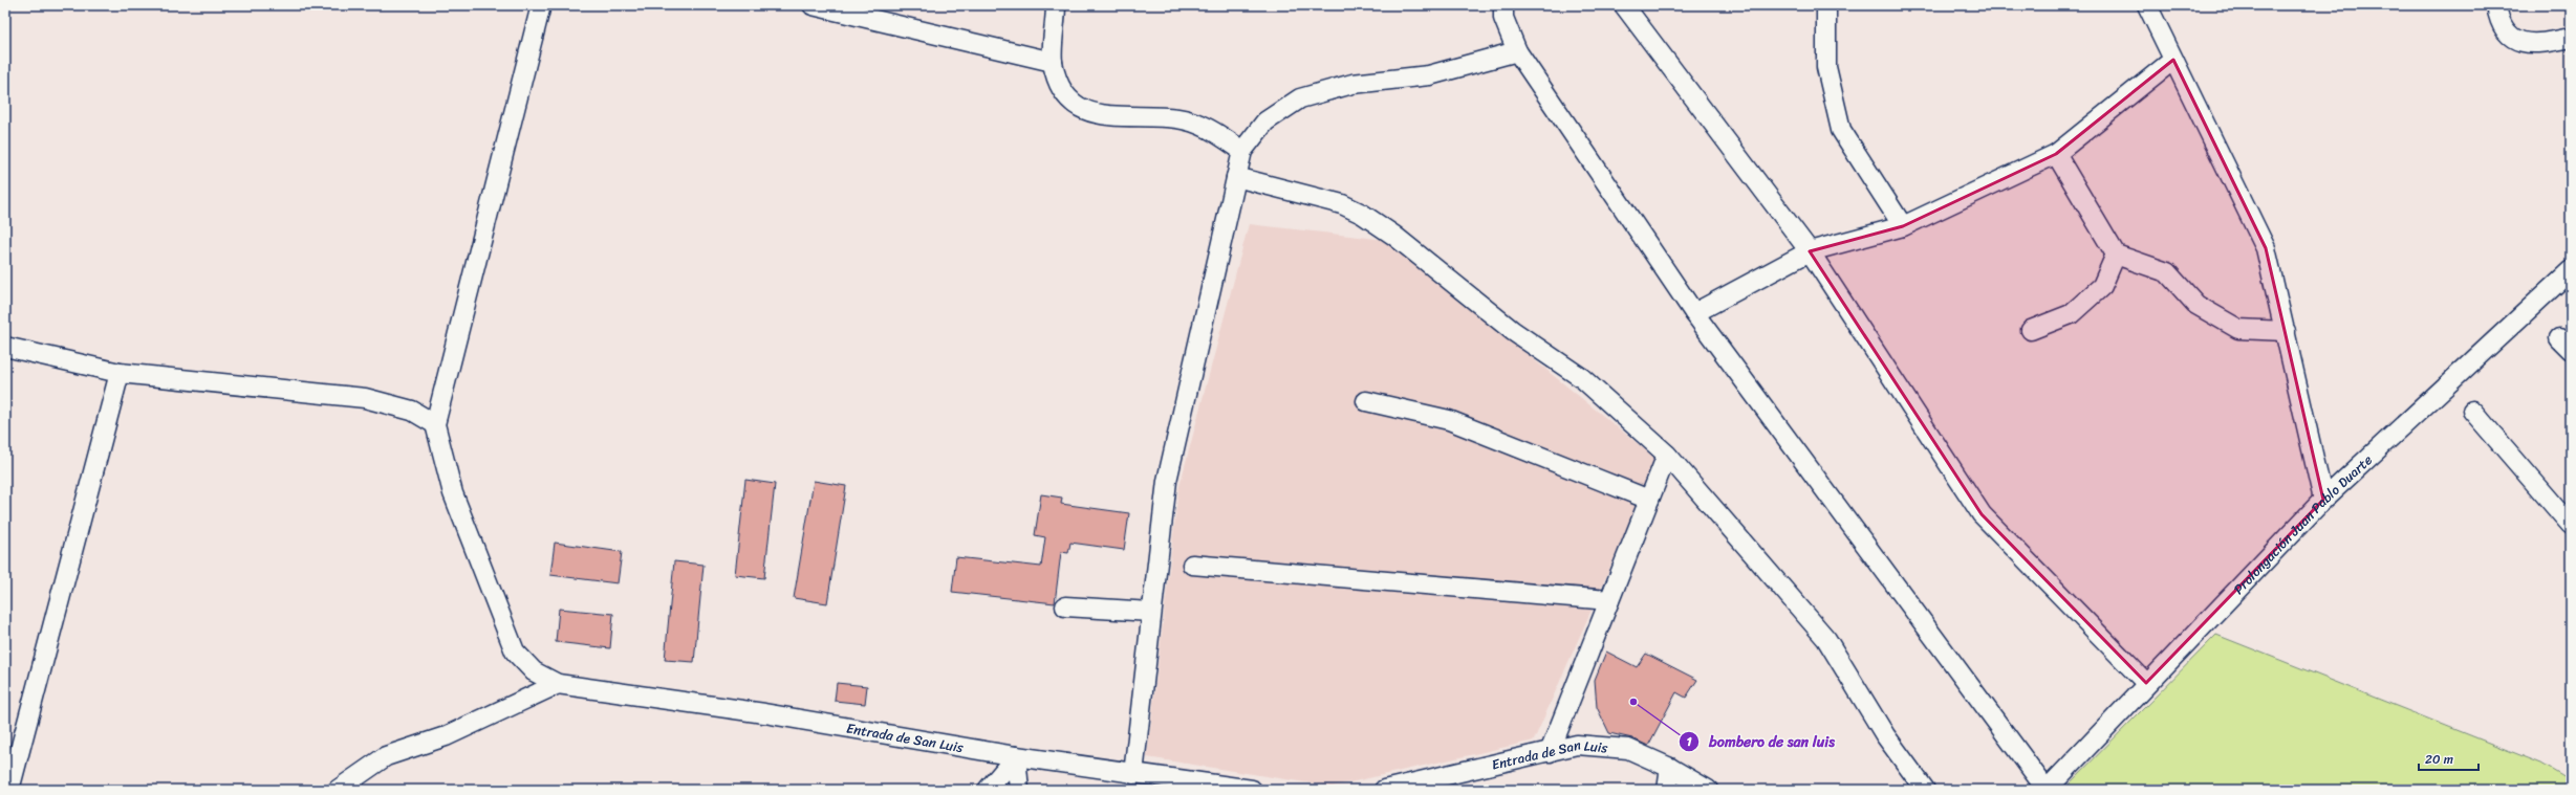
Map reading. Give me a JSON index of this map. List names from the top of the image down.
{
  "streets": {
    "street": ["Prolongación Juan Pablo Duarte", "Entrada de San Luis"]
  },
  "places": ["bombero de san luis"],
  "scale_bar": "20 m"
}
